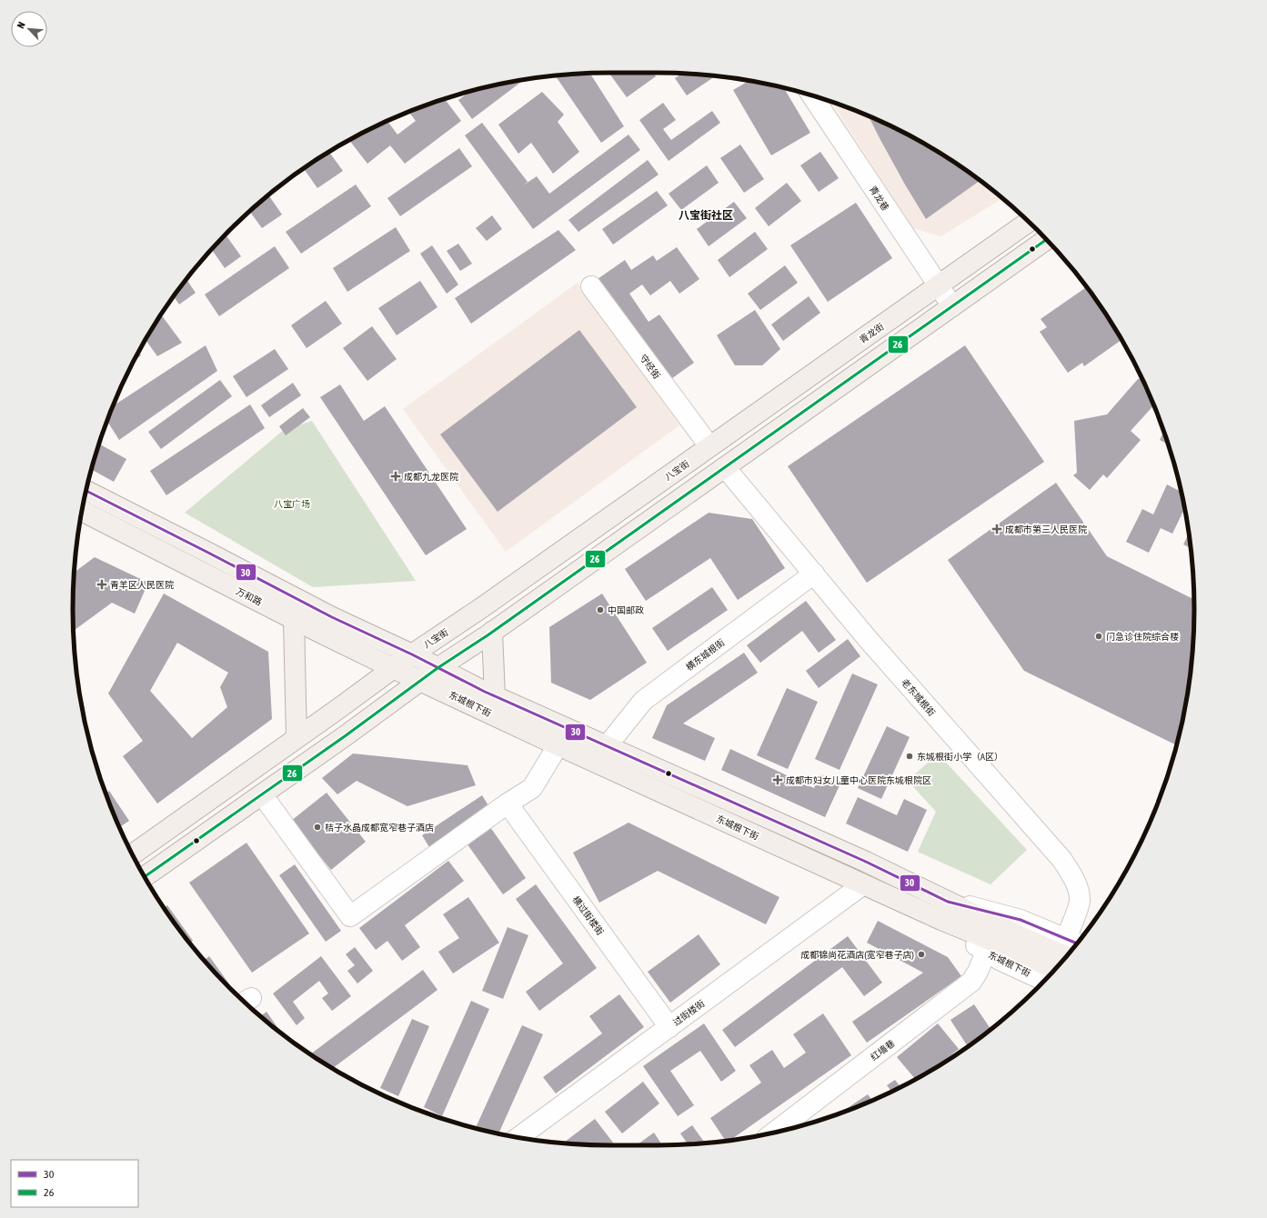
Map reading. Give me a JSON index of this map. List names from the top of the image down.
{
  "streets": {
    "main road": [
      "青龙街",
      "八宝街",
      "万和路",
      "东城根下街"
    ],
    "street": [
      "青龙巷",
      "守经街",
      "横东城根街",
      "老东城根街",
      "横过街楼街",
      "过街楼街",
      "红墙巷"
    ]
  },
  "crossings": [
    ["青龙巷", "青龙街"],
    ["青龙街", "守经街"],
    ["青龙街", "八宝街"],
    ["守经街", "八宝街"],
    ["八宝街", "万和路"],
    ["八宝街", "东城根下街"],
    ["万和路", "东城根下街"],
    ["横东城根街", "老东城根街"],
    ["横东城根街", "东城根下街"],
    ["老东城根街", "东城根下街"],
    ["东城根下街", "过街楼街"],
    ["东城根下街", "红墙巷"],
    ["横过街楼街", "过街楼街"]
  ],
  "districts": ["八宝街社区"],
  "parks": ["八宝广场"],
  "places": {
    "health": [
      "成都九龙医院",
      "成都市第三人民医院",
      "青羊区人民医院",
      "成都市妇女儿童中心医院东城根院区"
    ],
    "other": [
      "中国邮政",
      "门急诊住院综合楼",
      "东城根街小学（A区）",
      "桔子水晶成都宽窄巷子酒店",
      "成都锦尚花酒店(宽窄巷子店)"
    ]
  },
  "lines": ["transit line 26", "transit line 30"],
  "legend": ["30", "26"],
  "north": "top left"
}
